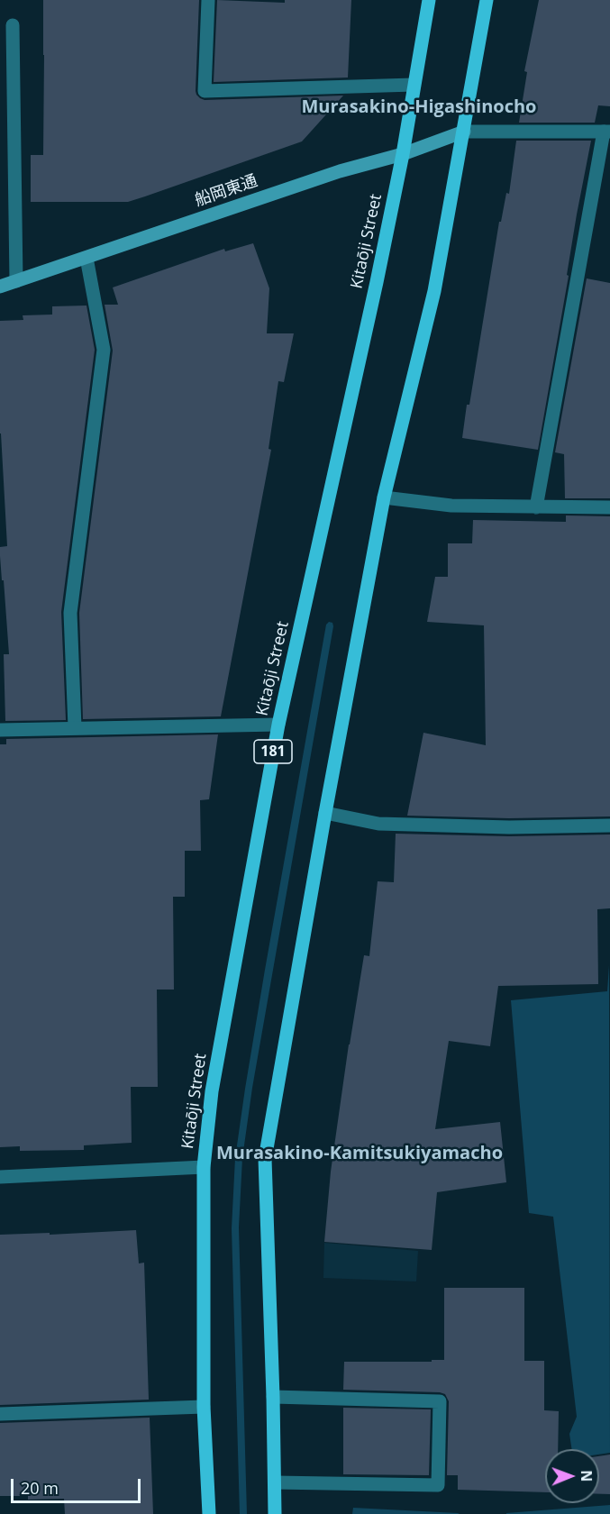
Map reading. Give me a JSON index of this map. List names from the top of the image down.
{
  "streets": {
    "main road": ["Kitaōji Street", "181"],
    "street": ["船岡東通"]
  },
  "crossings": [
    ["船岡東通", "Kitaōji Street"]
  ],
  "districts": ["Murasakino-Higashinocho", "Murasakino-Kamitsukiyamacho"],
  "scale_bar": "20 m",
  "north": "right"
}
